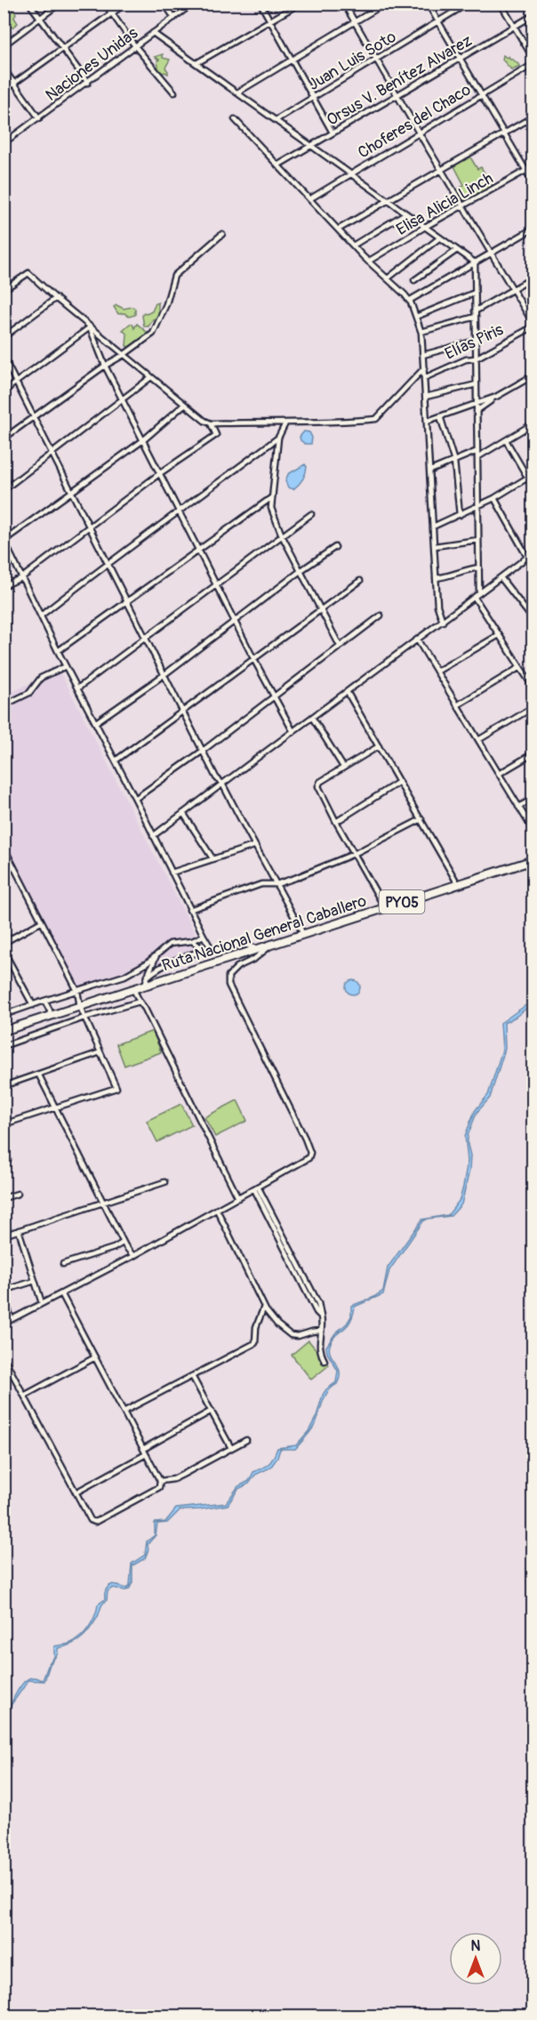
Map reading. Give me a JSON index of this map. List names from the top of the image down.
{
  "streets": {
    "highway": ["PY05", "Ruta Nacional General Caballero"],
    "street": [
      "Juan Luis Soto",
      "Naciones Unidas",
      "Orsus V. Benítez Alvarez",
      "Choferes del Chaco",
      "Elisa Alicia Linch",
      "Elías Piris"
    ]
  },
  "north": "top"
}
